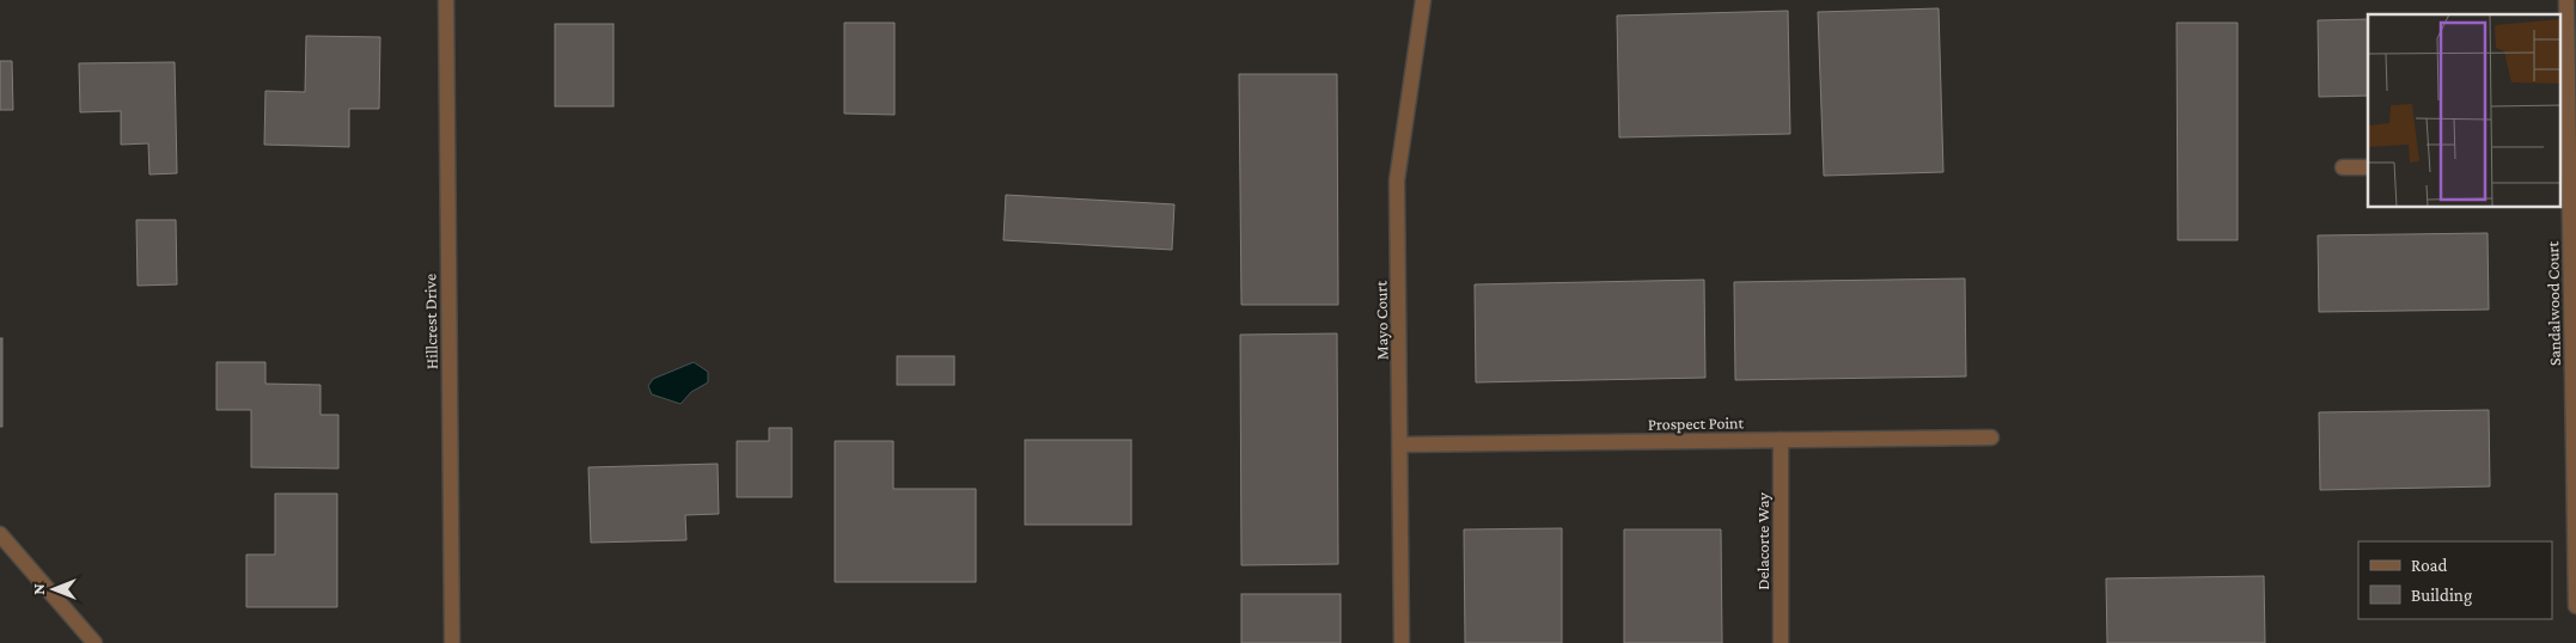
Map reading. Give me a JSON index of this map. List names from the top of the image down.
{
  "streets": {
    "street": [
      "Sandalwood Court",
      "Mayo Court",
      "Hillcrest Drive",
      "Prospect Point",
      "Delacorte Way"
    ]
  },
  "crossings": [
    ["Mayo Court", "Prospect Point"],
    ["Prospect Point", "Delacorte Way"]
  ],
  "legend": ["Road", "Building"],
  "north": "left"
}
